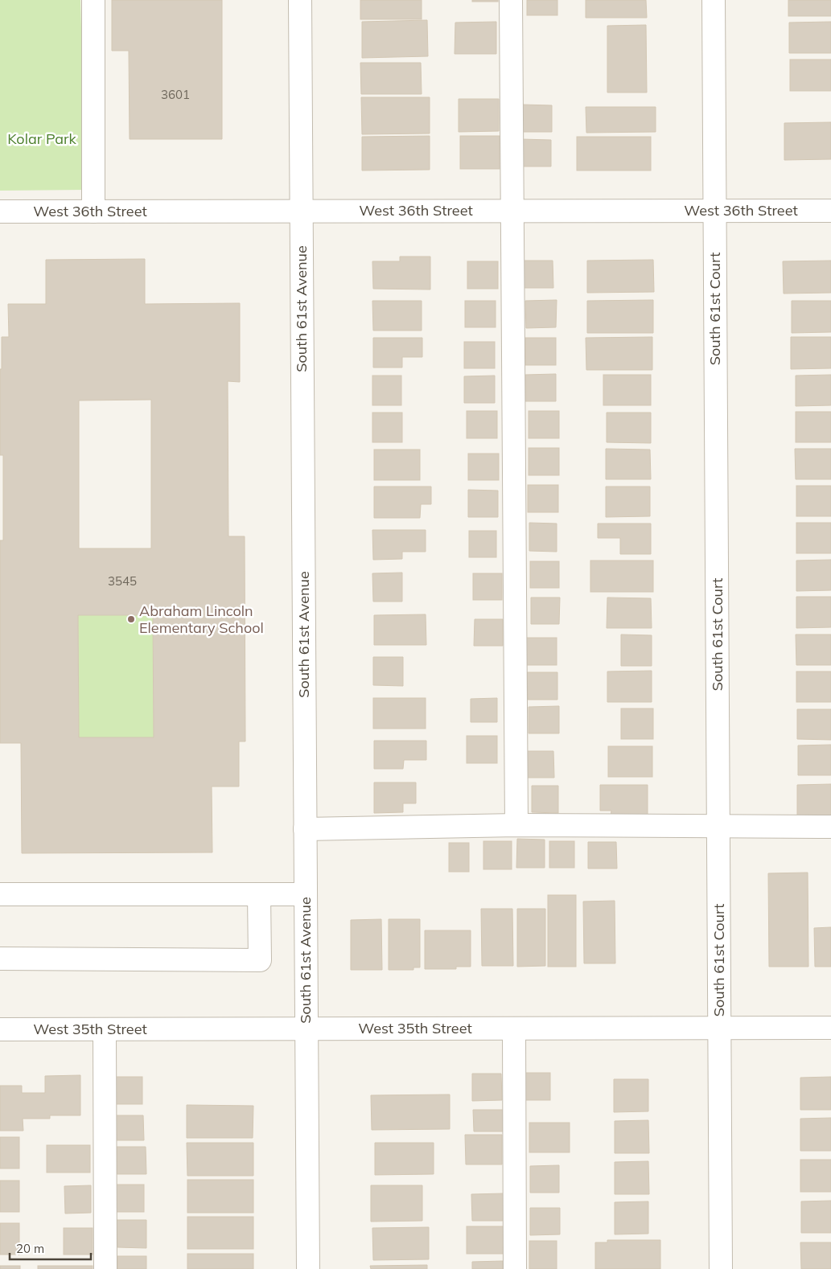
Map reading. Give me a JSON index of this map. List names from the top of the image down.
{
  "streets": {
    "street": [
      "West 36th Street",
      "South 61st Avenue",
      "South 61st Court",
      "West 35th Street"
    ]
  },
  "crossings": [
    ["West 36th Street", "South 61st Avenue"],
    ["West 36th Street", "South 61st Court"],
    ["South 61st Avenue", "West 35th Street"],
    ["South 61st Court", "West 35th Street"]
  ],
  "parks": ["Kolar Park"],
  "places": ["Abraham Lincoln Elementary School"],
  "house_numbers": ["3601", "3545"],
  "scale_bar": "20 m"
}
